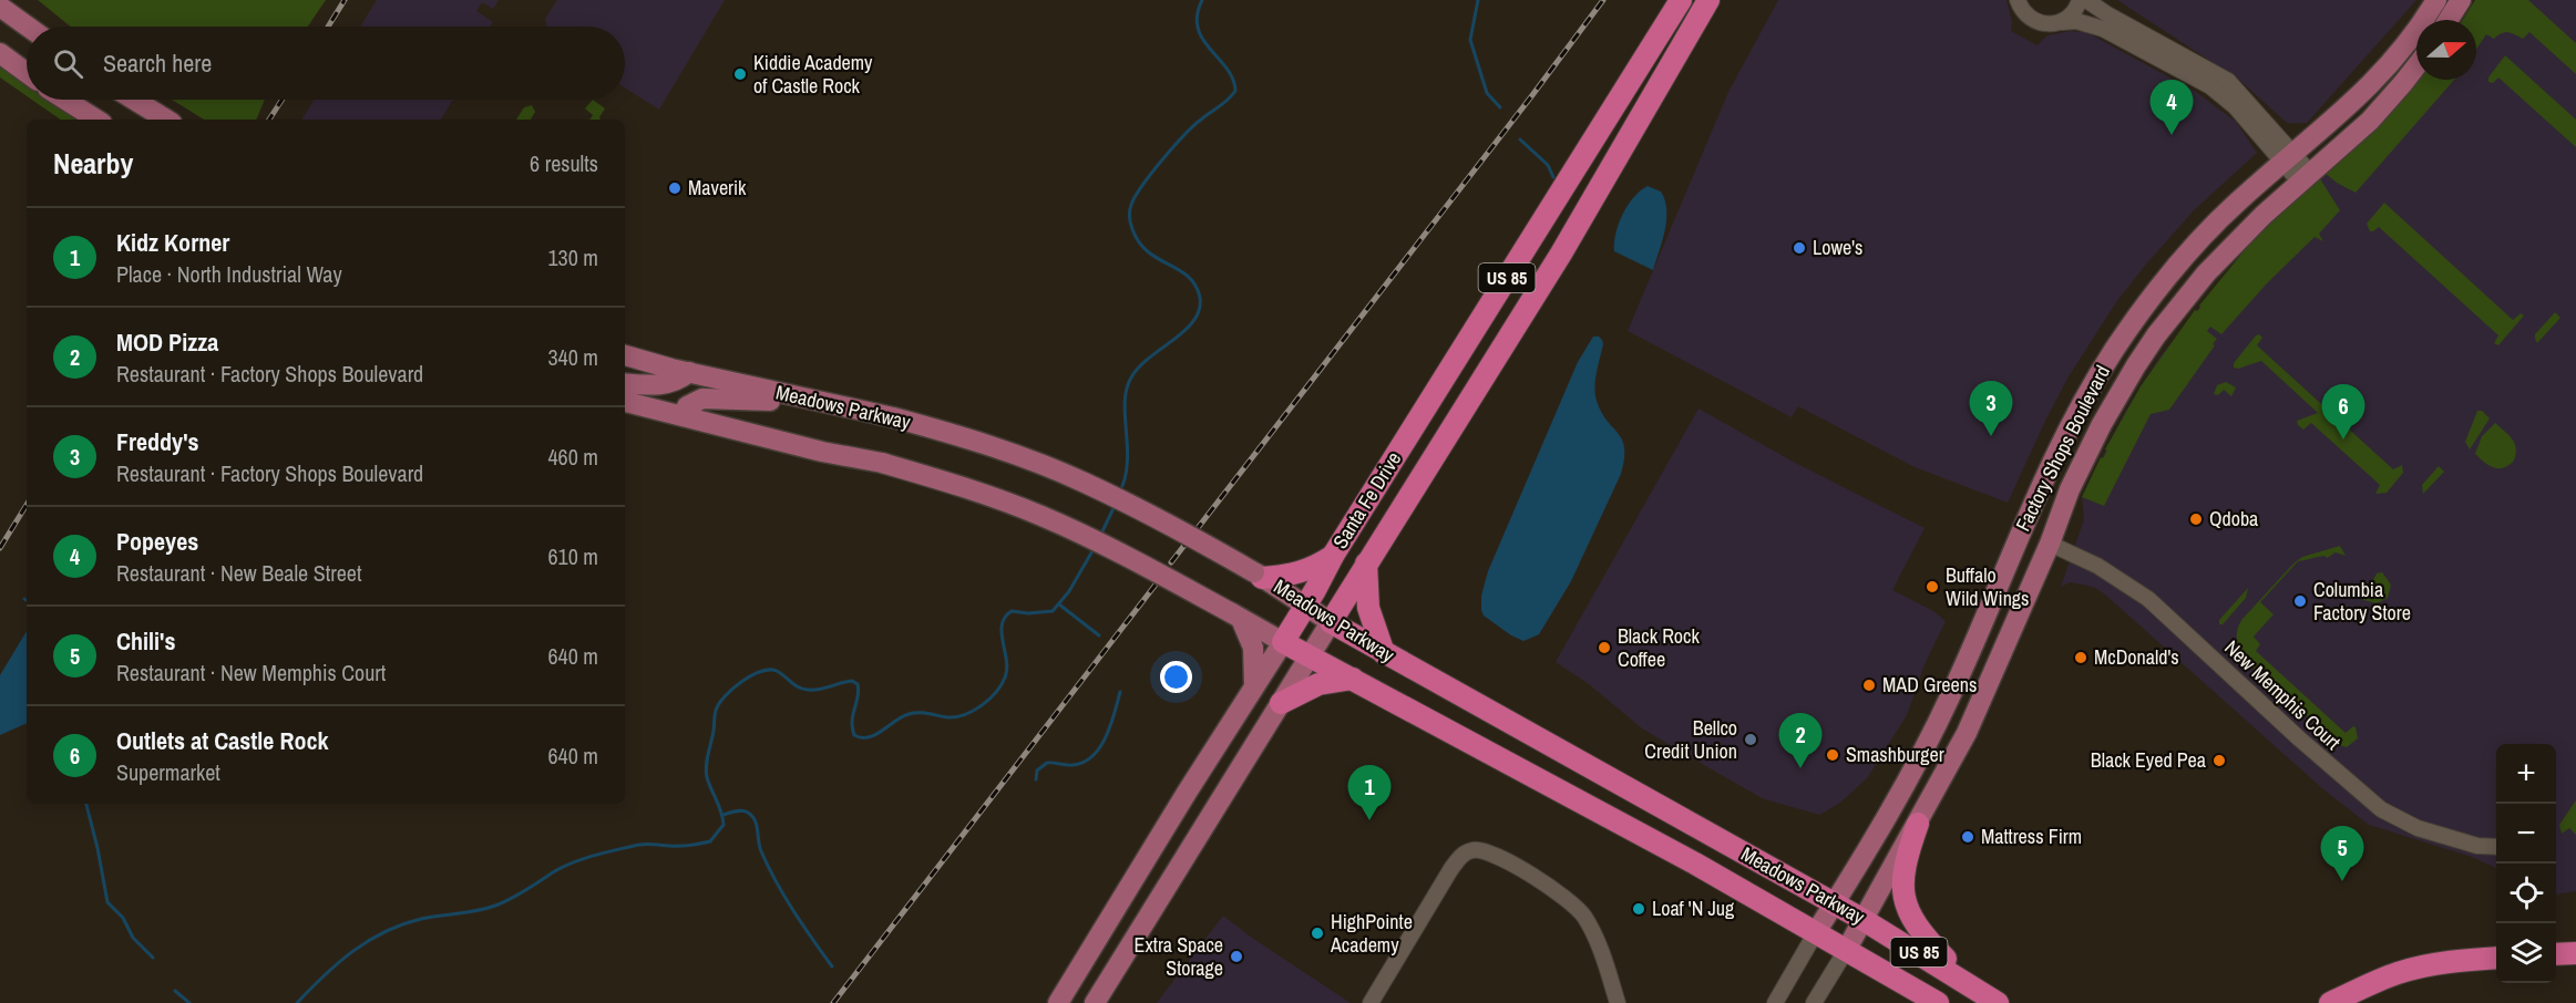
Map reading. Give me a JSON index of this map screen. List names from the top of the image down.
{
  "streets": {
    "highway": ["US 85", "Meadows Parkway", "Santa Fe Drive"],
    "main road": ["Factory Shops Boulevard"],
    "street": ["New Memphis Court"]
  },
  "crossings": [
    ["Meadows Parkway", "Factory Shops Boulevard"],
    ["Meadows Parkway", "Santa Fe Drive"],
    ["Factory Shops Boulevard", "New Memphis Court"]
  ],
  "places": [
    "Kiddie Academy of Castle Rock",
    "Maverik",
    "Lowe's",
    "Qdoba",
    "Buffalo Wild Wings",
    "Columbia Factory Store",
    "Black Rock Coffee",
    "McDonald's",
    "MAD Greens",
    "Bellco Credit Union",
    "Smashburger",
    "Black Eyed Pea",
    "Mattress Firm",
    "Loaf 'N Jug",
    "HighPointe Academy",
    "Extra Space Storage"
  ],
  "north": "right",
  "page": {
    "search": "Search here",
    "pins": [
      "4",
      "3",
      "6",
      "2",
      "1",
      "5"
    ],
    "heading": ["Nearby", "6 results"],
    "list": [
      {
        "mark": "1",
        "name": "Kidz Korner",
        "note": "Place · North Industrial Way",
        "value": "130 m"
      },
      {
        "mark": "2",
        "name": "MOD Pizza",
        "note": "Restaurant · Factory Shops Boulevard",
        "value": "340 m"
      },
      {
        "mark": "3",
        "name": "Freddy's",
        "note": "Restaurant · Factory Shops Boulevard",
        "value": "460 m"
      },
      {
        "mark": "4",
        "name": "Popeyes",
        "note": "Restaurant · New Beale Street",
        "value": "610 m"
      },
      {
        "mark": "5",
        "name": "Chili's",
        "note": "Restaurant · New Memphis Court",
        "value": "640 m"
      },
      {
        "mark": "6",
        "name": "Outlets at Castle Rock",
        "note": "Supermarket",
        "value": "640 m"
      }
    ],
    "map_buttons": ["+", "−"]
  }
}
